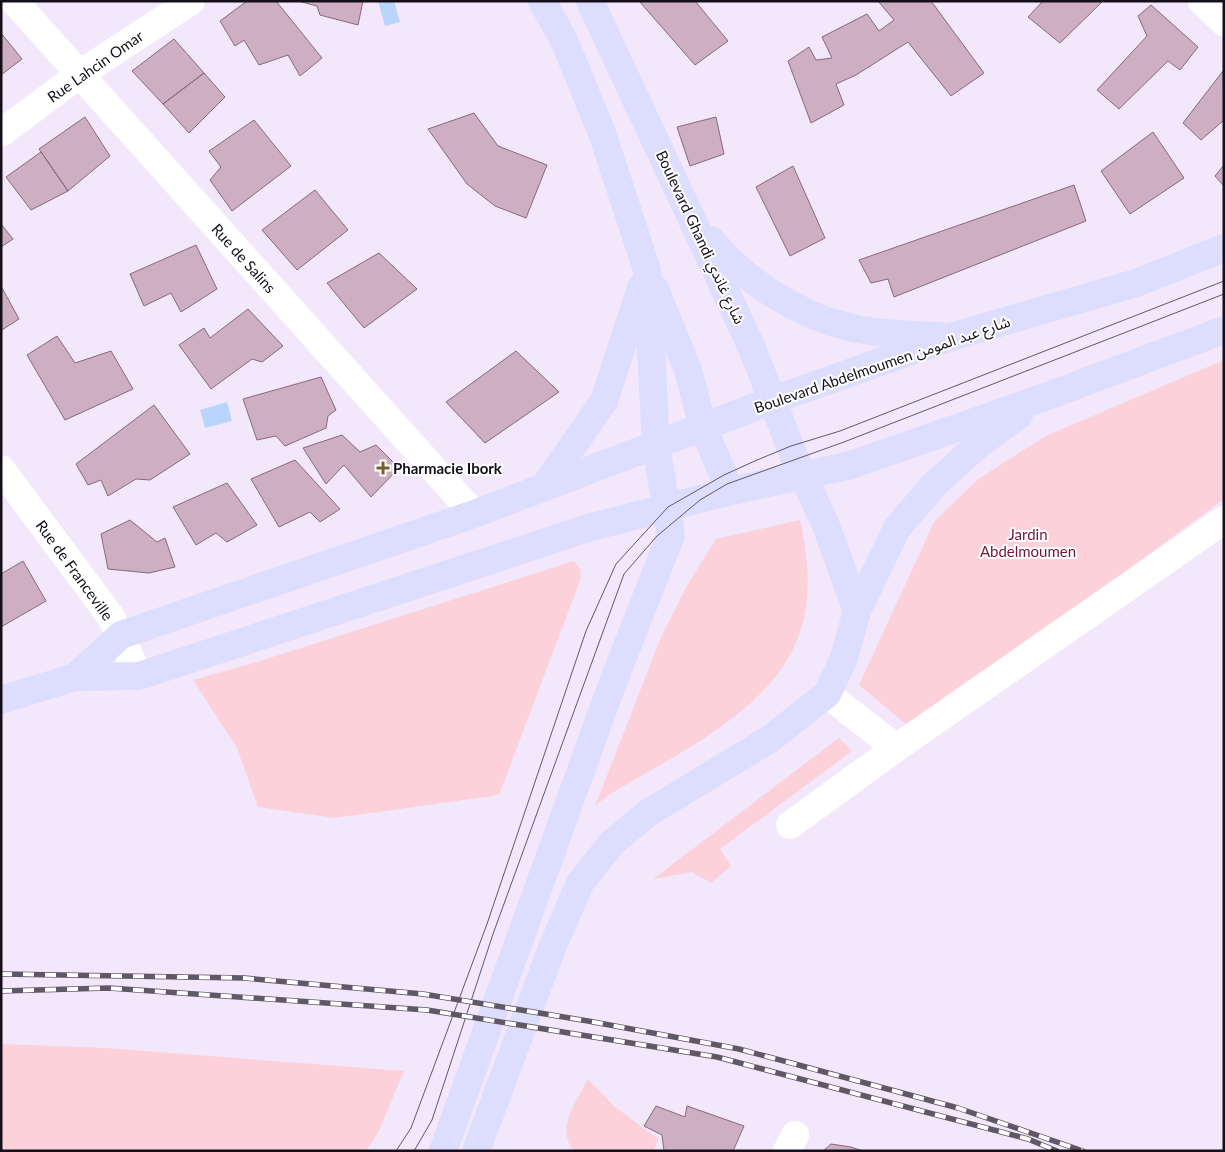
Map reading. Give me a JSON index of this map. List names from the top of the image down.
{
  "streets": {
    "main road": ["Boulevard Ghandi شارع غاندي", "Boulevard Abdelmoumen شارع عبد المومن"],
    "street": ["Rue Lahcin Omar", "Rue de Salins", "Rue de Franceville"]
  },
  "crossings": [
    ["Rue Lahcin Omar", "Rue de Salins"],
    ["Boulevard Ghandi شارع غاندي", "Boulevard Abdelmoumen شارع عبد المومن"],
    ["Rue de Salins", "Boulevard Abdelmoumen شارع عبد المومن"],
    ["Boulevard Abdelmoumen شارع عبد المومن", "Rue de Franceville"]
  ],
  "parks": ["Jardin Abdelmoumen"],
  "places": {
    "health": ["Pharmacie Ibork"]
  }
}
